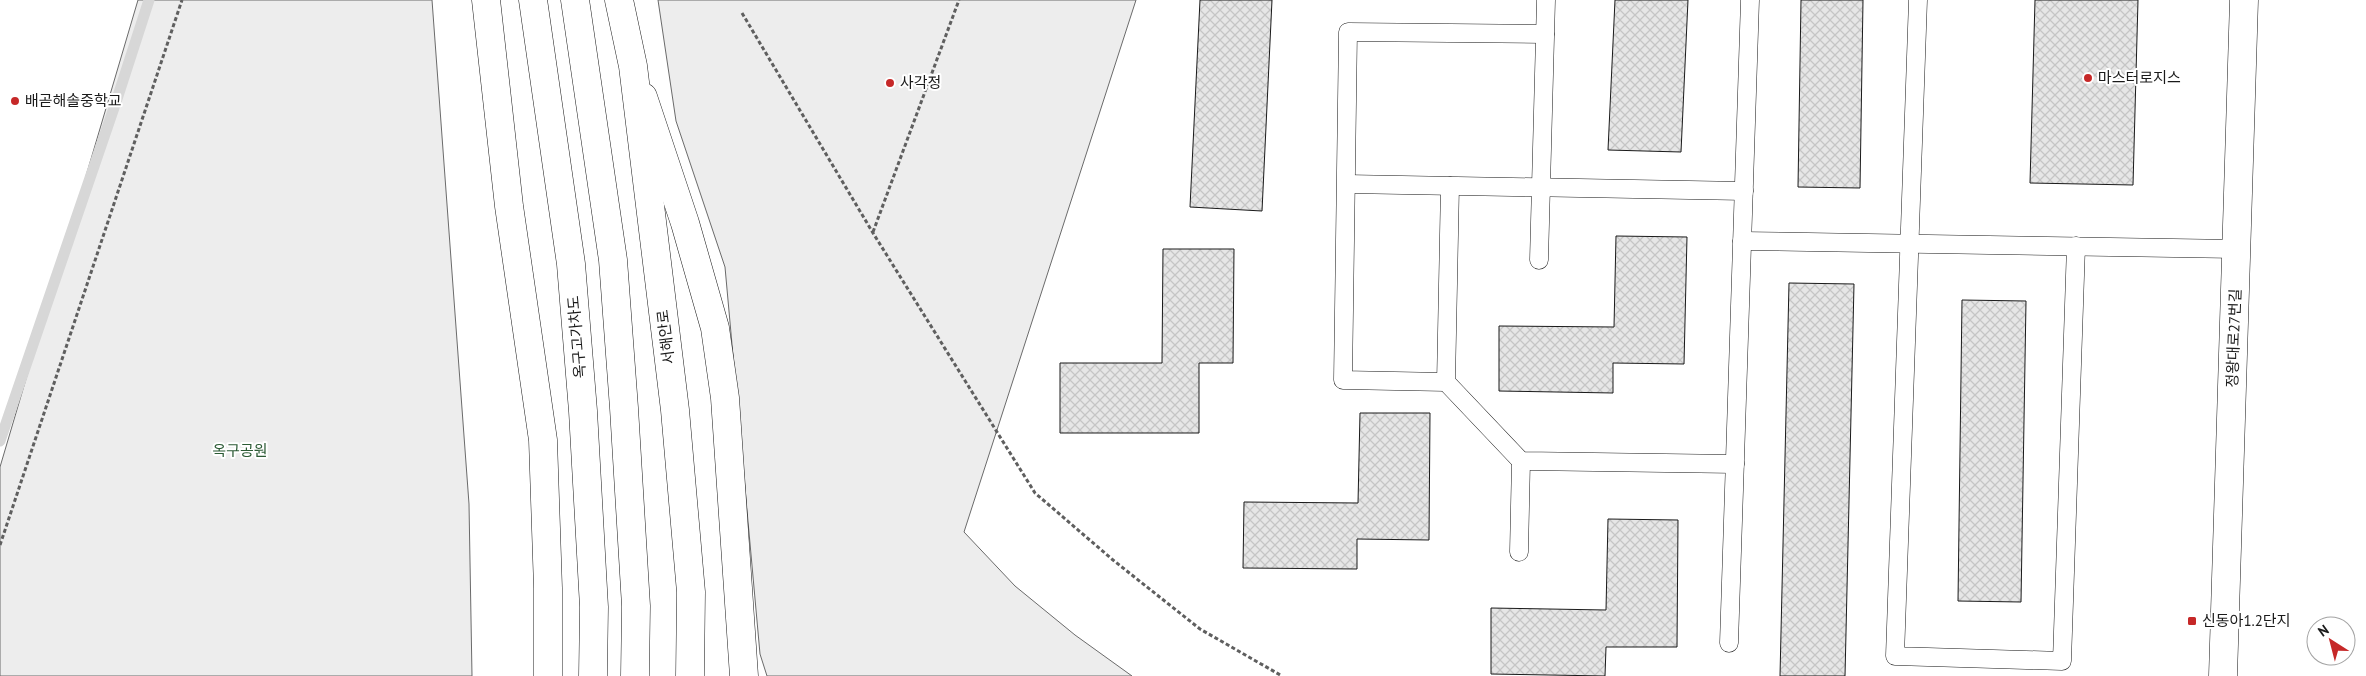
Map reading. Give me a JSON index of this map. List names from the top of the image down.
{
  "streets": {
    "main road": ["옥구고가차도", "서해안로", "정왕대로27번길"]
  },
  "parks": ["옥구공원"],
  "places": {
    "other": ["마스터로지스", "사각정", "배곧해솔중학교"],
    "transit": ["신동아1.2단지"]
  },
  "north": "top left"
}
